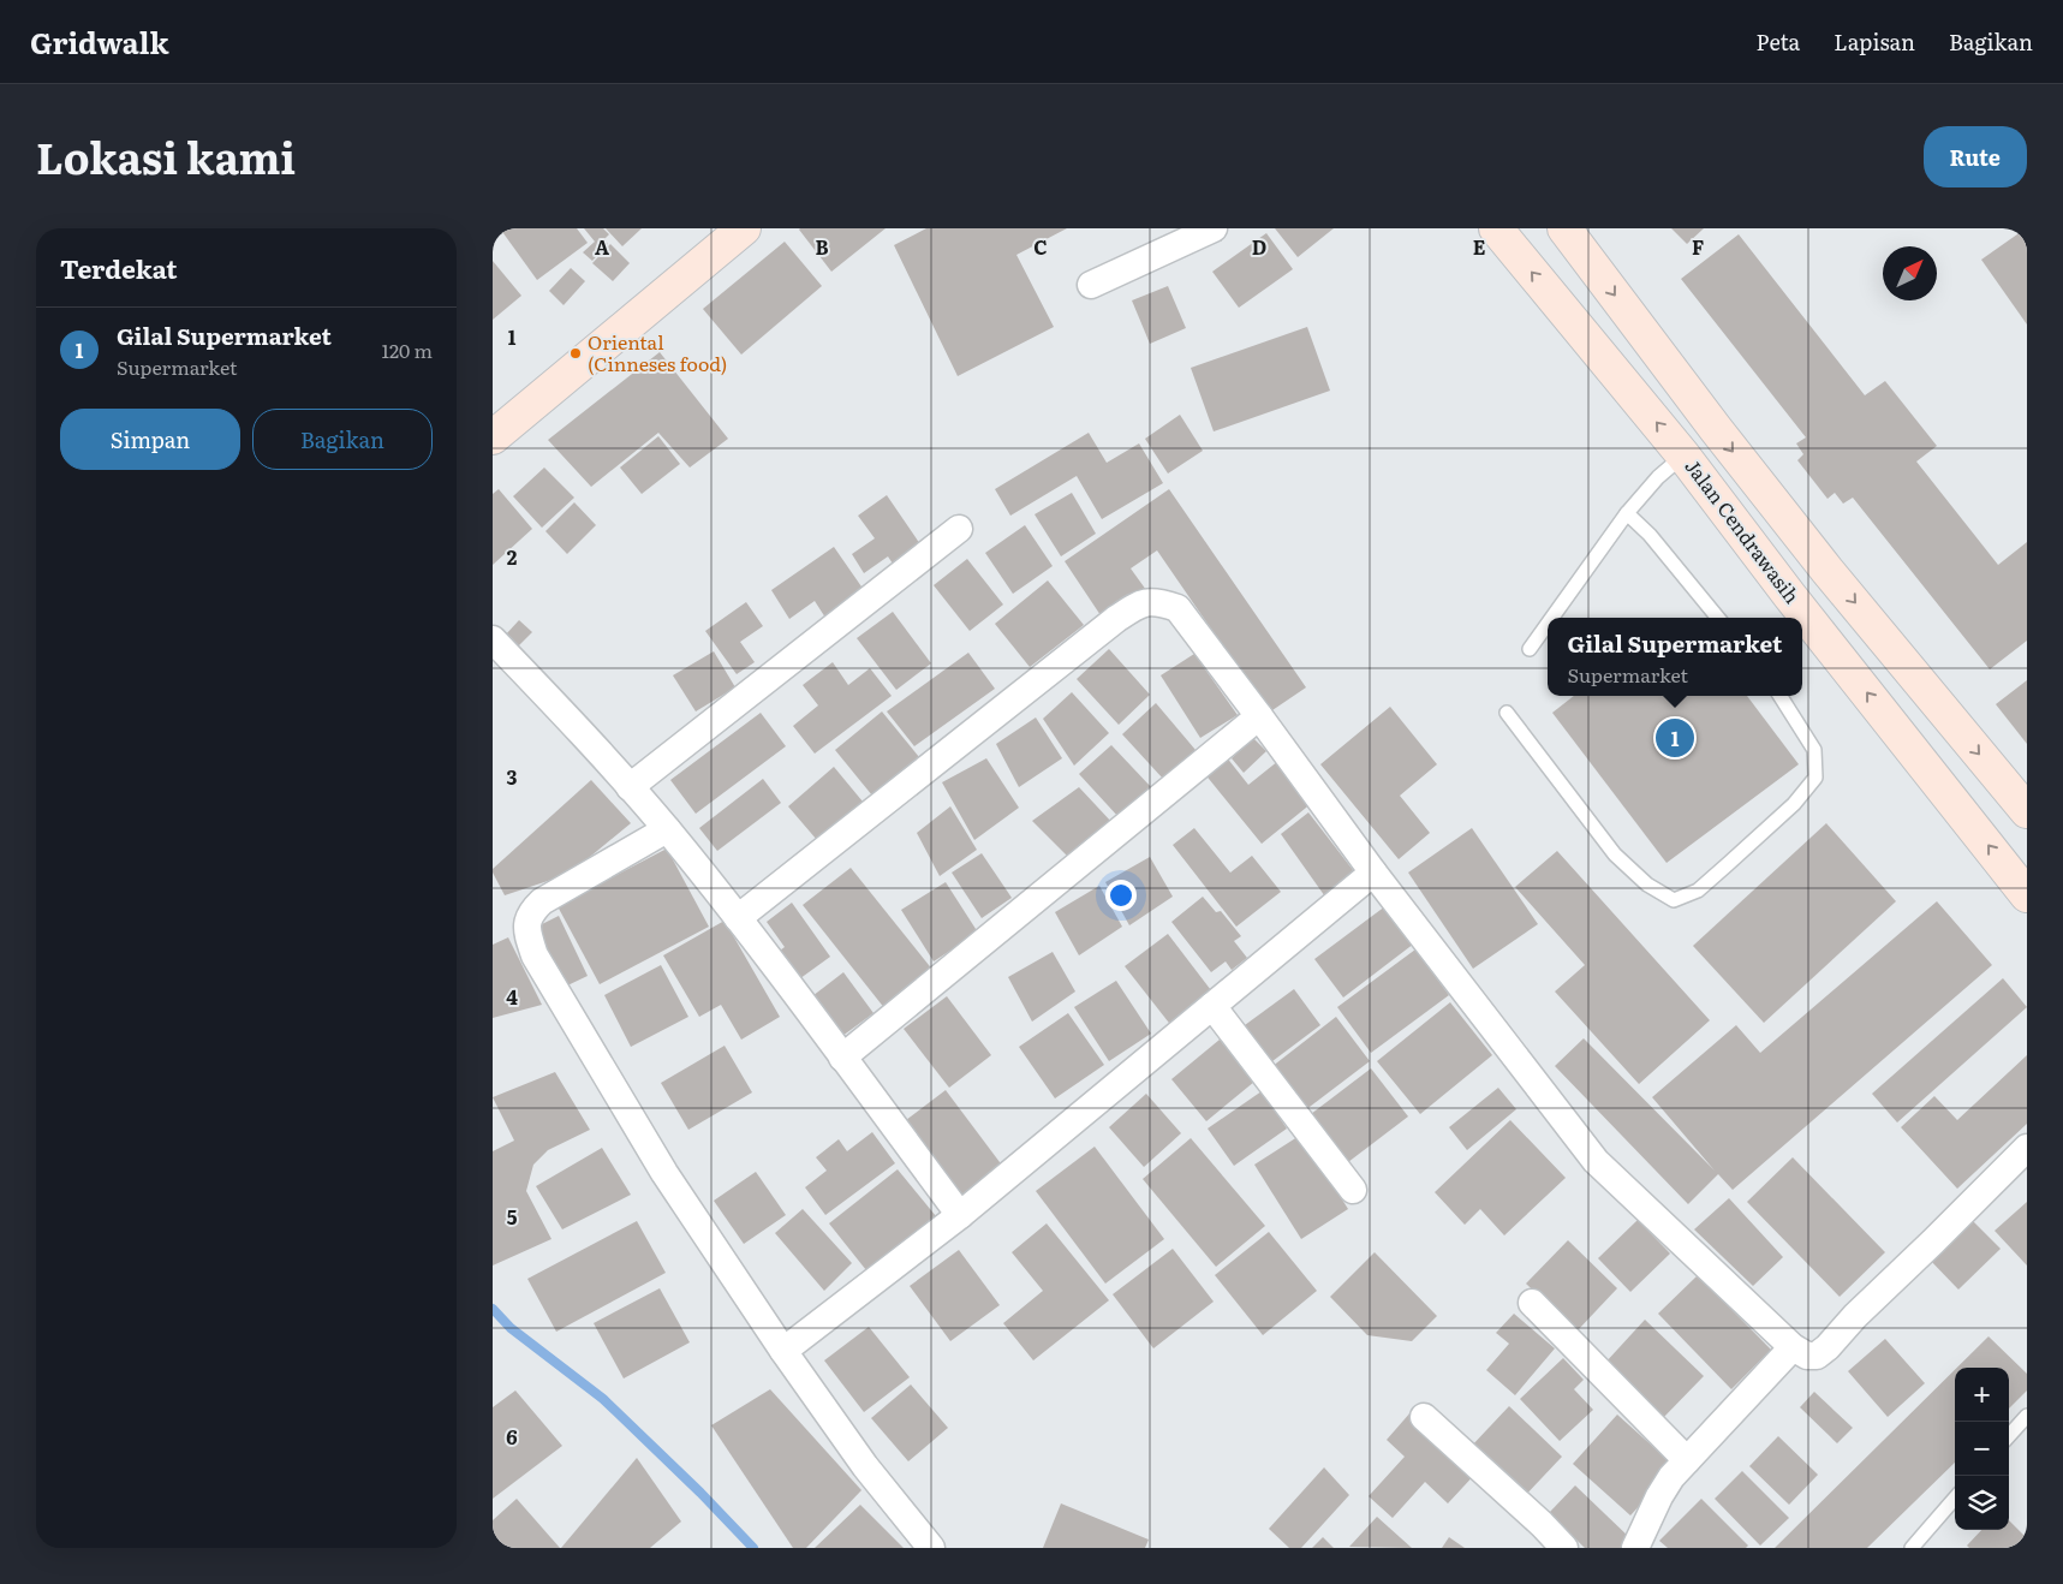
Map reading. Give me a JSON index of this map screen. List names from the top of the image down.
{
  "streets": {
    "main road": ["Jalan Cendrawasih"]
  },
  "places": ["Oriental (Cinneses food)"],
  "north": "top right",
  "page": {
    "header": "Gridwalk",
    "nav": ["Peta", "Lapisan", "Bagikan"],
    "title": "Lokasi kami",
    "buttons": [
      "Rute",
      ["Simpan", "Bagikan"]
    ],
    "heading": "Terdekat",
    "list": [
      {
        "mark": "1",
        "name": "Gilal Supermarket",
        "note": "Supermarket",
        "value": "120 m"
      }
    ],
    "popup": ["Gilal Supermarket", "Supermarket"],
    "pins": "1",
    "map_buttons": ["+", "−"]
  },
  "grid": {
    "columns": [
      "A",
      "B",
      "C",
      "D",
      "E",
      "F"
    ],
    "rows": [
      "1",
      "2",
      "3",
      "4",
      "5",
      "6"
    ]
  }
}
